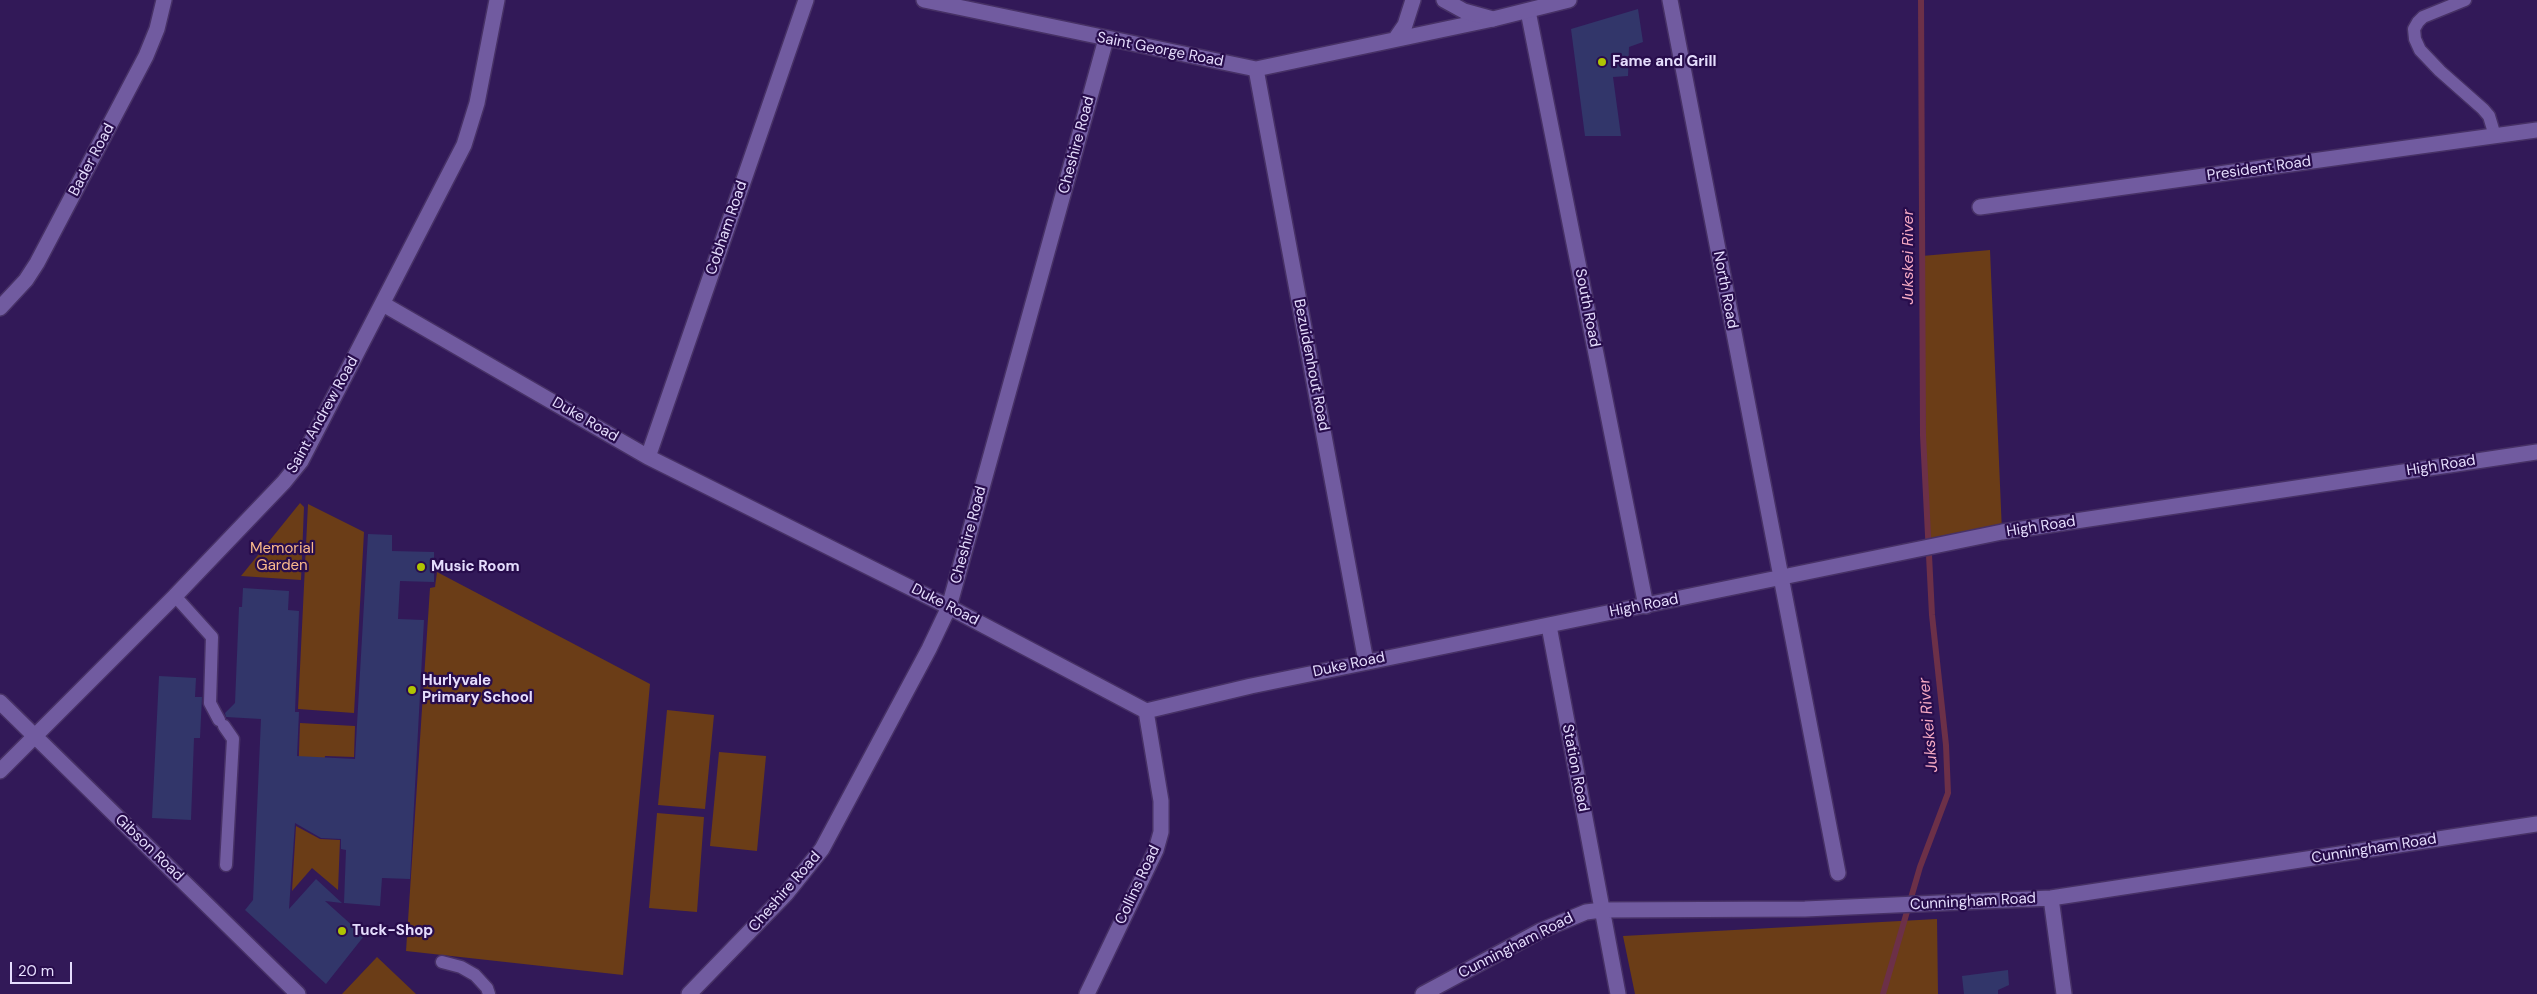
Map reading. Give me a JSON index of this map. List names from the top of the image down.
{
  "streets": {
    "street": [
      "Saint George Road",
      "Cheshire Road",
      "Bader Road",
      "President Road",
      "Cobham Road",
      "North Road",
      "South Road",
      "Bezuidenhout Road",
      "Saint Andrew Road",
      "Duke Road",
      "High Road",
      "Station Road",
      "Gibson Road",
      "Cunningham Road",
      "Collins Road"
    ]
  },
  "crossings": [
    ["Saint George Road", "Cheshire Road"],
    ["Saint George Road", "South Road"],
    ["Saint George Road", "Bezuidenhout Road"],
    ["Cheshire Road", "Duke Road"],
    ["Cobham Road", "Duke Road"],
    ["North Road", "High Road"],
    ["South Road", "High Road"],
    ["Bezuidenhout Road", "Duke Road"],
    ["Saint Andrew Road", "Duke Road"],
    ["Saint Andrew Road", "Gibson Road"],
    ["Duke Road", "High Road"],
    ["Duke Road", "Station Road"],
    ["Duke Road", "Collins Road"],
    ["High Road", "Station Road"],
    ["Station Road", "Cunningham Road"]
  ],
  "water": ["Jukskei River"],
  "parks": ["Memorial Garden"],
  "places": [
    "Fame and Grill",
    "Music Room",
    "Hurlyvale Primary School",
    "Tuck-Shop"
  ],
  "scale_bar": "20 m"
}
